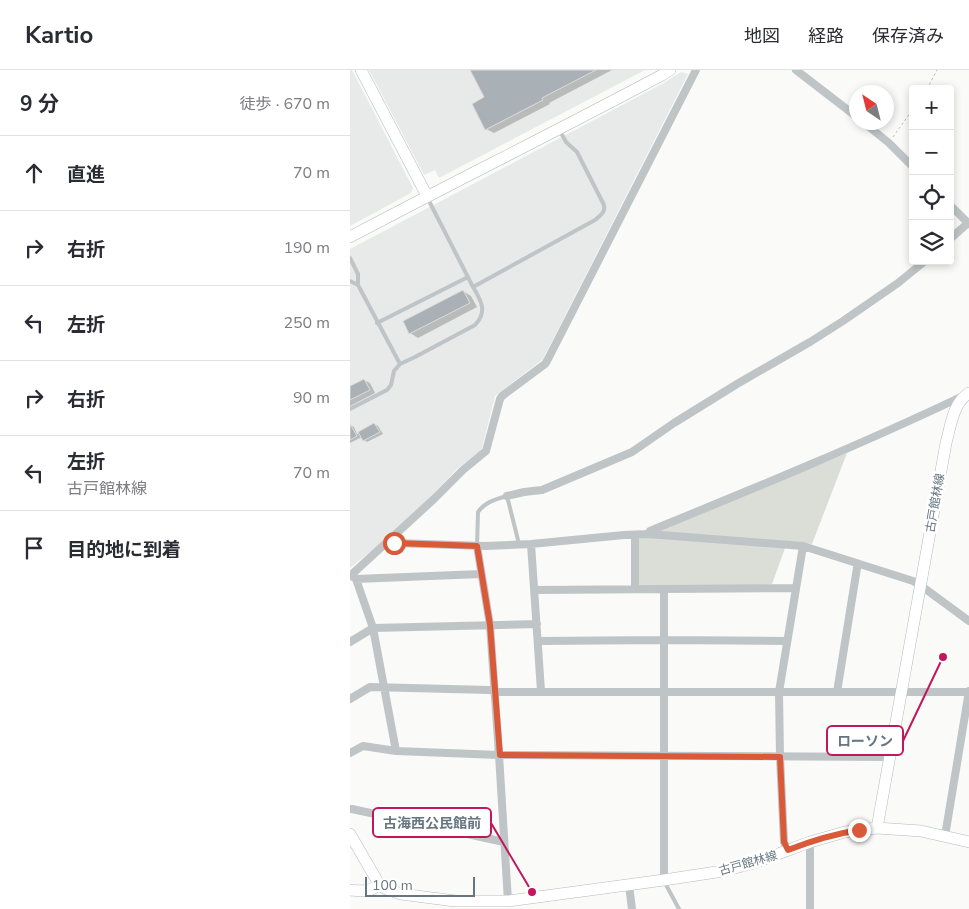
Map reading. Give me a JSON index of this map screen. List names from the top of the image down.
{
  "streets": {
    "main road": ["古戸館林線"]
  },
  "places": ["ローソン", "古海西公民館前"],
  "scale_bar": "100 m",
  "north": "top left",
  "page": {
    "header": "Kartio",
    "nav": ["地図", "経路", "保存済み"],
    "heading": ["9 分", "徒歩 · 670 m"],
    "map_buttons": ["+", "−"],
    "list": [
      ["直進", "70 m"],
      ["右折", "190 m"],
      ["左折", "250 m"],
      ["右折", "90 m"],
      ["左折", "古戸館林線", "70 m"],
      "目的地に到着"
    ],
    "scale": "100 m"
  }
}
